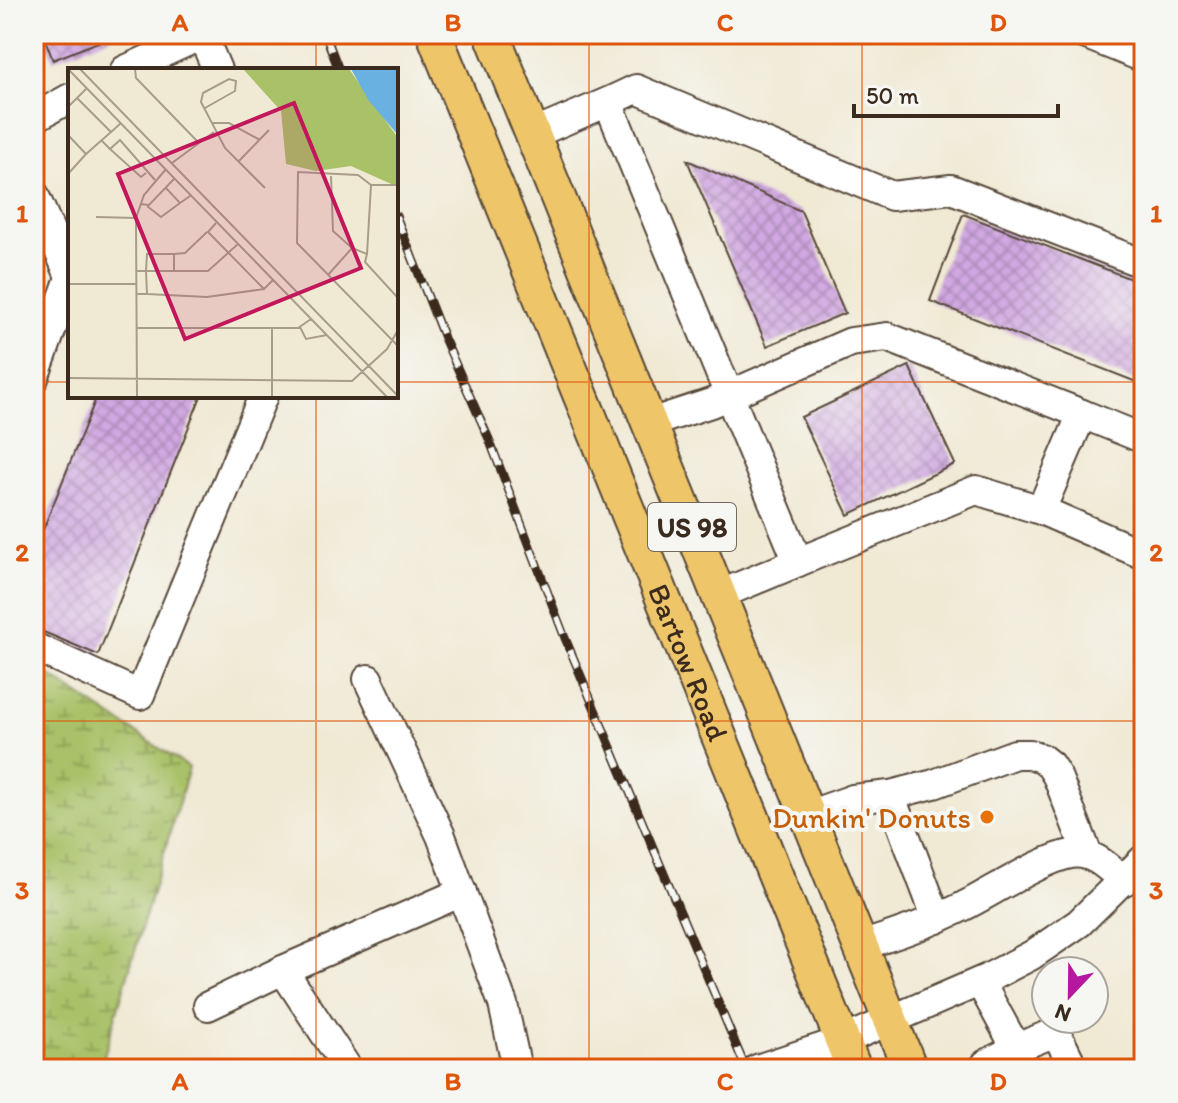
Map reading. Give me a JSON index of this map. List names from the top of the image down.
{
  "streets": {
    "main road": ["US 98", "Bartow Road"]
  },
  "places": ["Dunkin' Donuts"],
  "scale_bar": "50 m",
  "north": "bottom",
  "grid": {
    "columns": [
      "A",
      "B",
      "C",
      "D"
    ],
    "rows": ["1", "2", "3"]
  }
}
